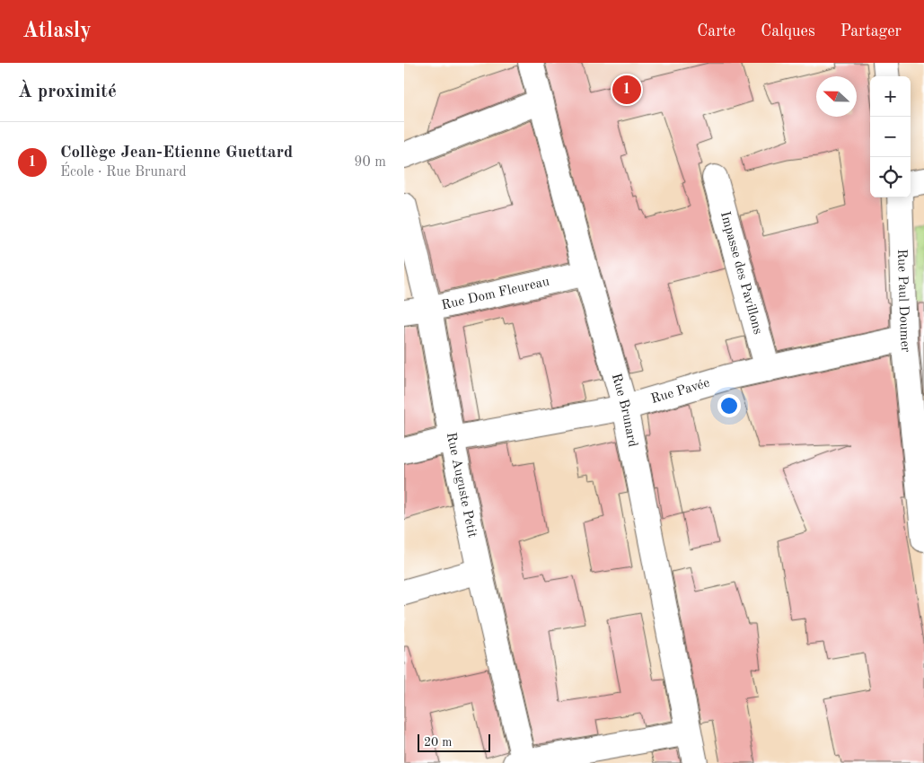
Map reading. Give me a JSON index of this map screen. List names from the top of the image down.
{
  "streets": {
    "street": [
      "Impasse des Pavillons",
      "Rue Dom Fleureau",
      "Rue Paul Doumer",
      "Rue Pavée",
      "Rue Brunard",
      "Rue Auguste Petit"
    ]
  },
  "crossings": [
    ["Impasse des Pavillons", "Rue Pavée"],
    ["Rue Dom Fleureau", "Rue Brunard"],
    ["Rue Dom Fleureau", "Rue Auguste Petit"],
    ["Rue Paul Doumer", "Rue Pavée"],
    ["Rue Pavée", "Rue Brunard"],
    ["Rue Pavée", "Rue Auguste Petit"]
  ],
  "scale_bar": "20 m",
  "north": "left",
  "page": {
    "header": "Atlasly",
    "nav": ["Carte", "Calques", "Partager"],
    "heading": "À proximité",
    "pins": "1",
    "map_buttons": ["+", "−"],
    "list": [
      {
        "mark": "1",
        "name": "Collège Jean-Etienne Guettard",
        "note": "École · Rue Brunard",
        "value": "90 m"
      }
    ],
    "scale": "20 m"
  }
}
